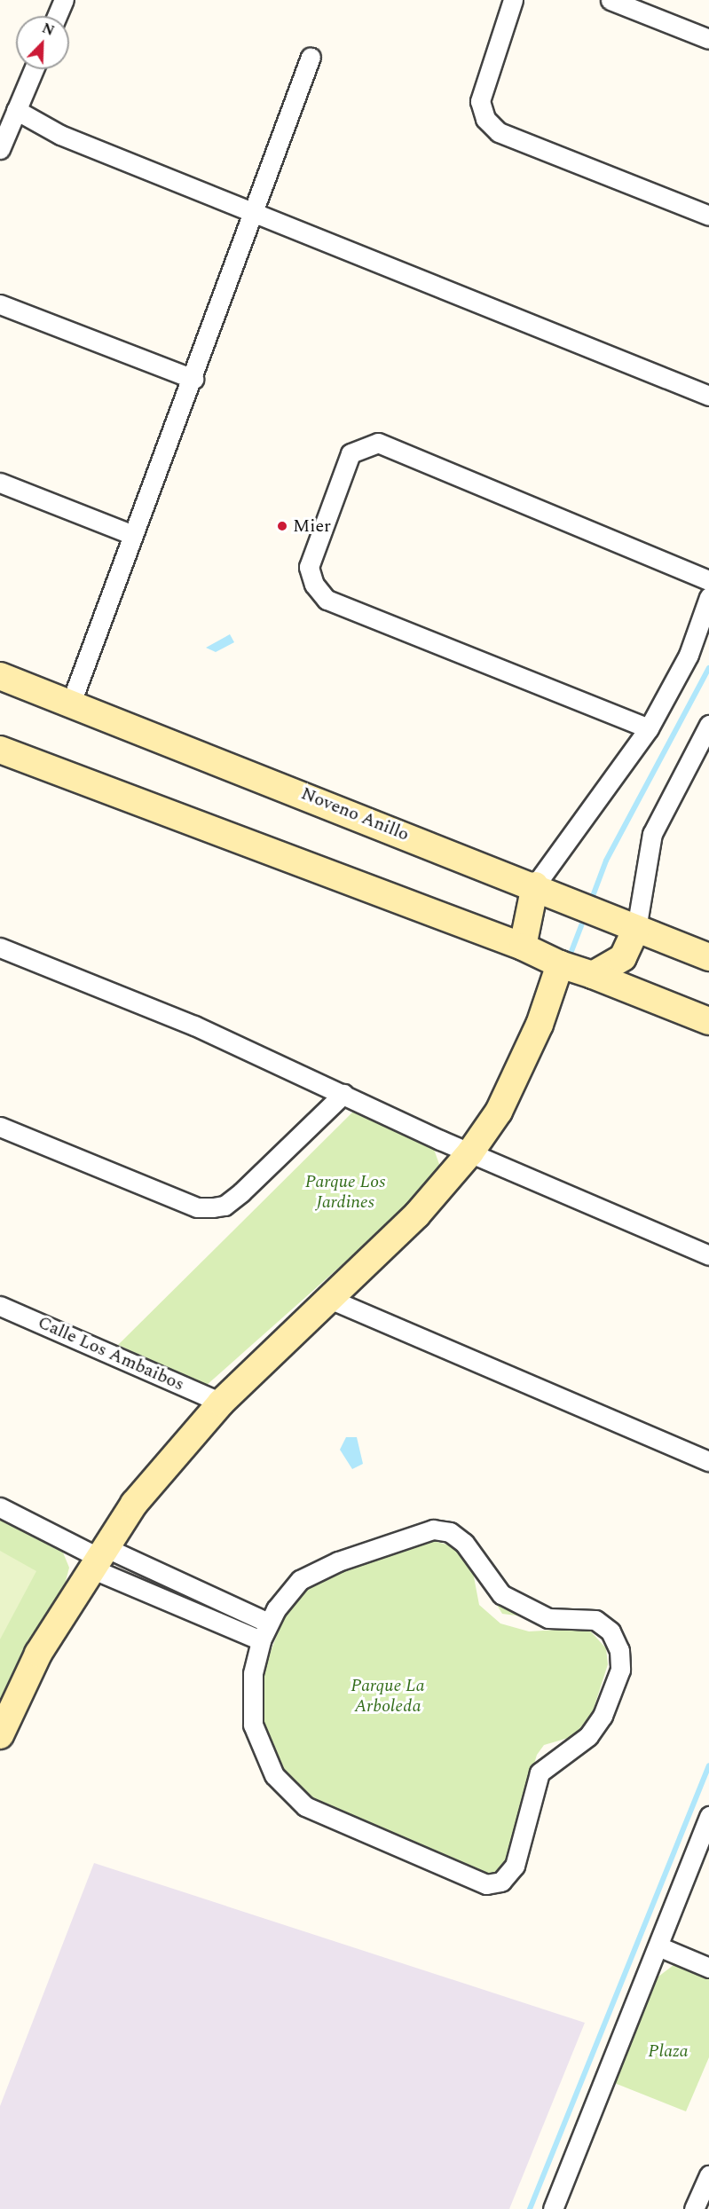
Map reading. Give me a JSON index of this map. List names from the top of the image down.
{
  "streets": {
    "street": ["Noveno Anillo", "Calle Los Ambaibos"]
  },
  "parks": ["Parque Los Jardines", "Parque La Arboleda", "Plaza"],
  "places": ["Mier"],
  "north": "top right"
}
